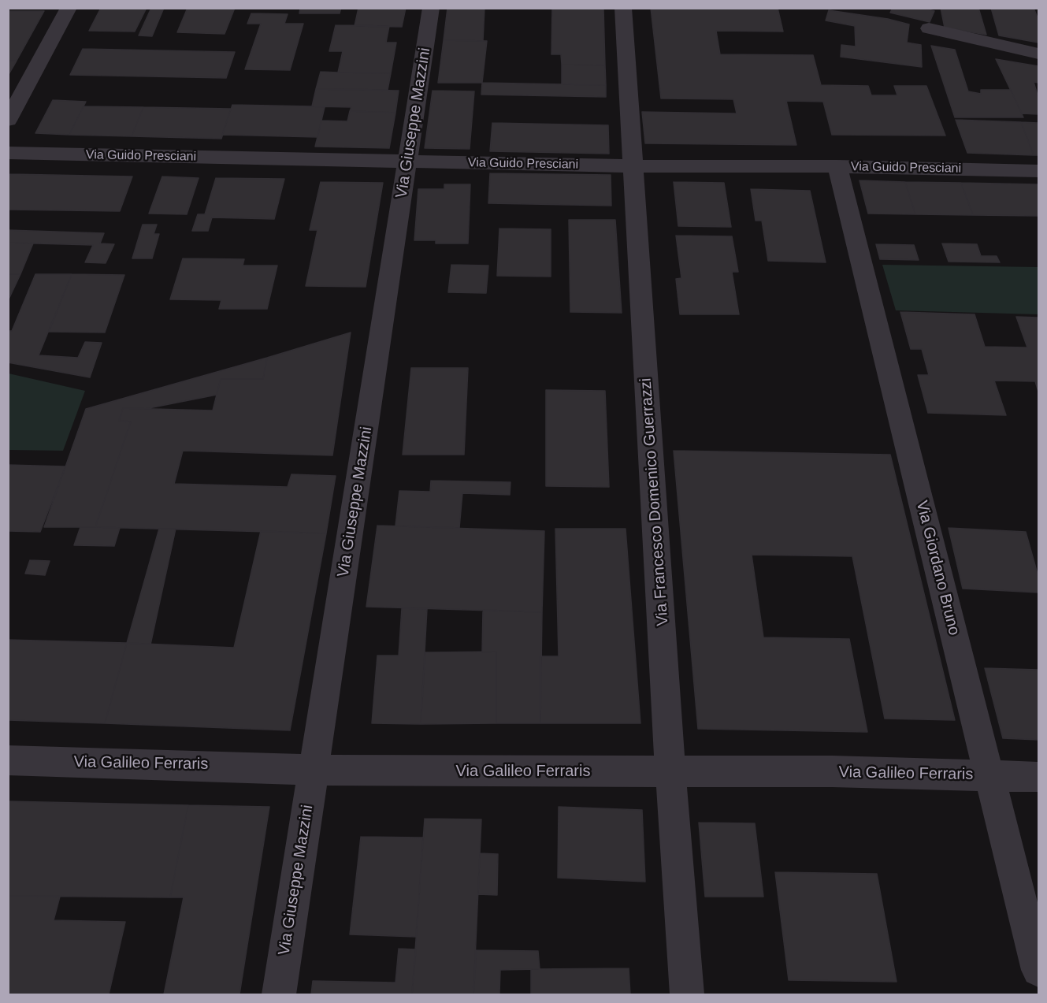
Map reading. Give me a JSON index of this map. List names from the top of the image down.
{
  "streets": {
    "street": [
      "Via Giuseppe Mazzini",
      "Via Guido Presciani",
      "Via Francesco Domenico Guerrazzi",
      "Via Giordano Bruno",
      "Via Galileo Ferraris"
    ]
  },
  "crossings": [
    ["Via Giuseppe Mazzini", "Via Guido Presciani"],
    ["Via Giuseppe Mazzini", "Via Galileo Ferraris"],
    ["Via Guido Presciani", "Via Francesco Domenico Guerrazzi"],
    ["Via Guido Presciani", "Via Giordano Bruno"],
    ["Via Francesco Domenico Guerrazzi", "Via Galileo Ferraris"],
    ["Via Giordano Bruno", "Via Galileo Ferraris"]
  ]
}
